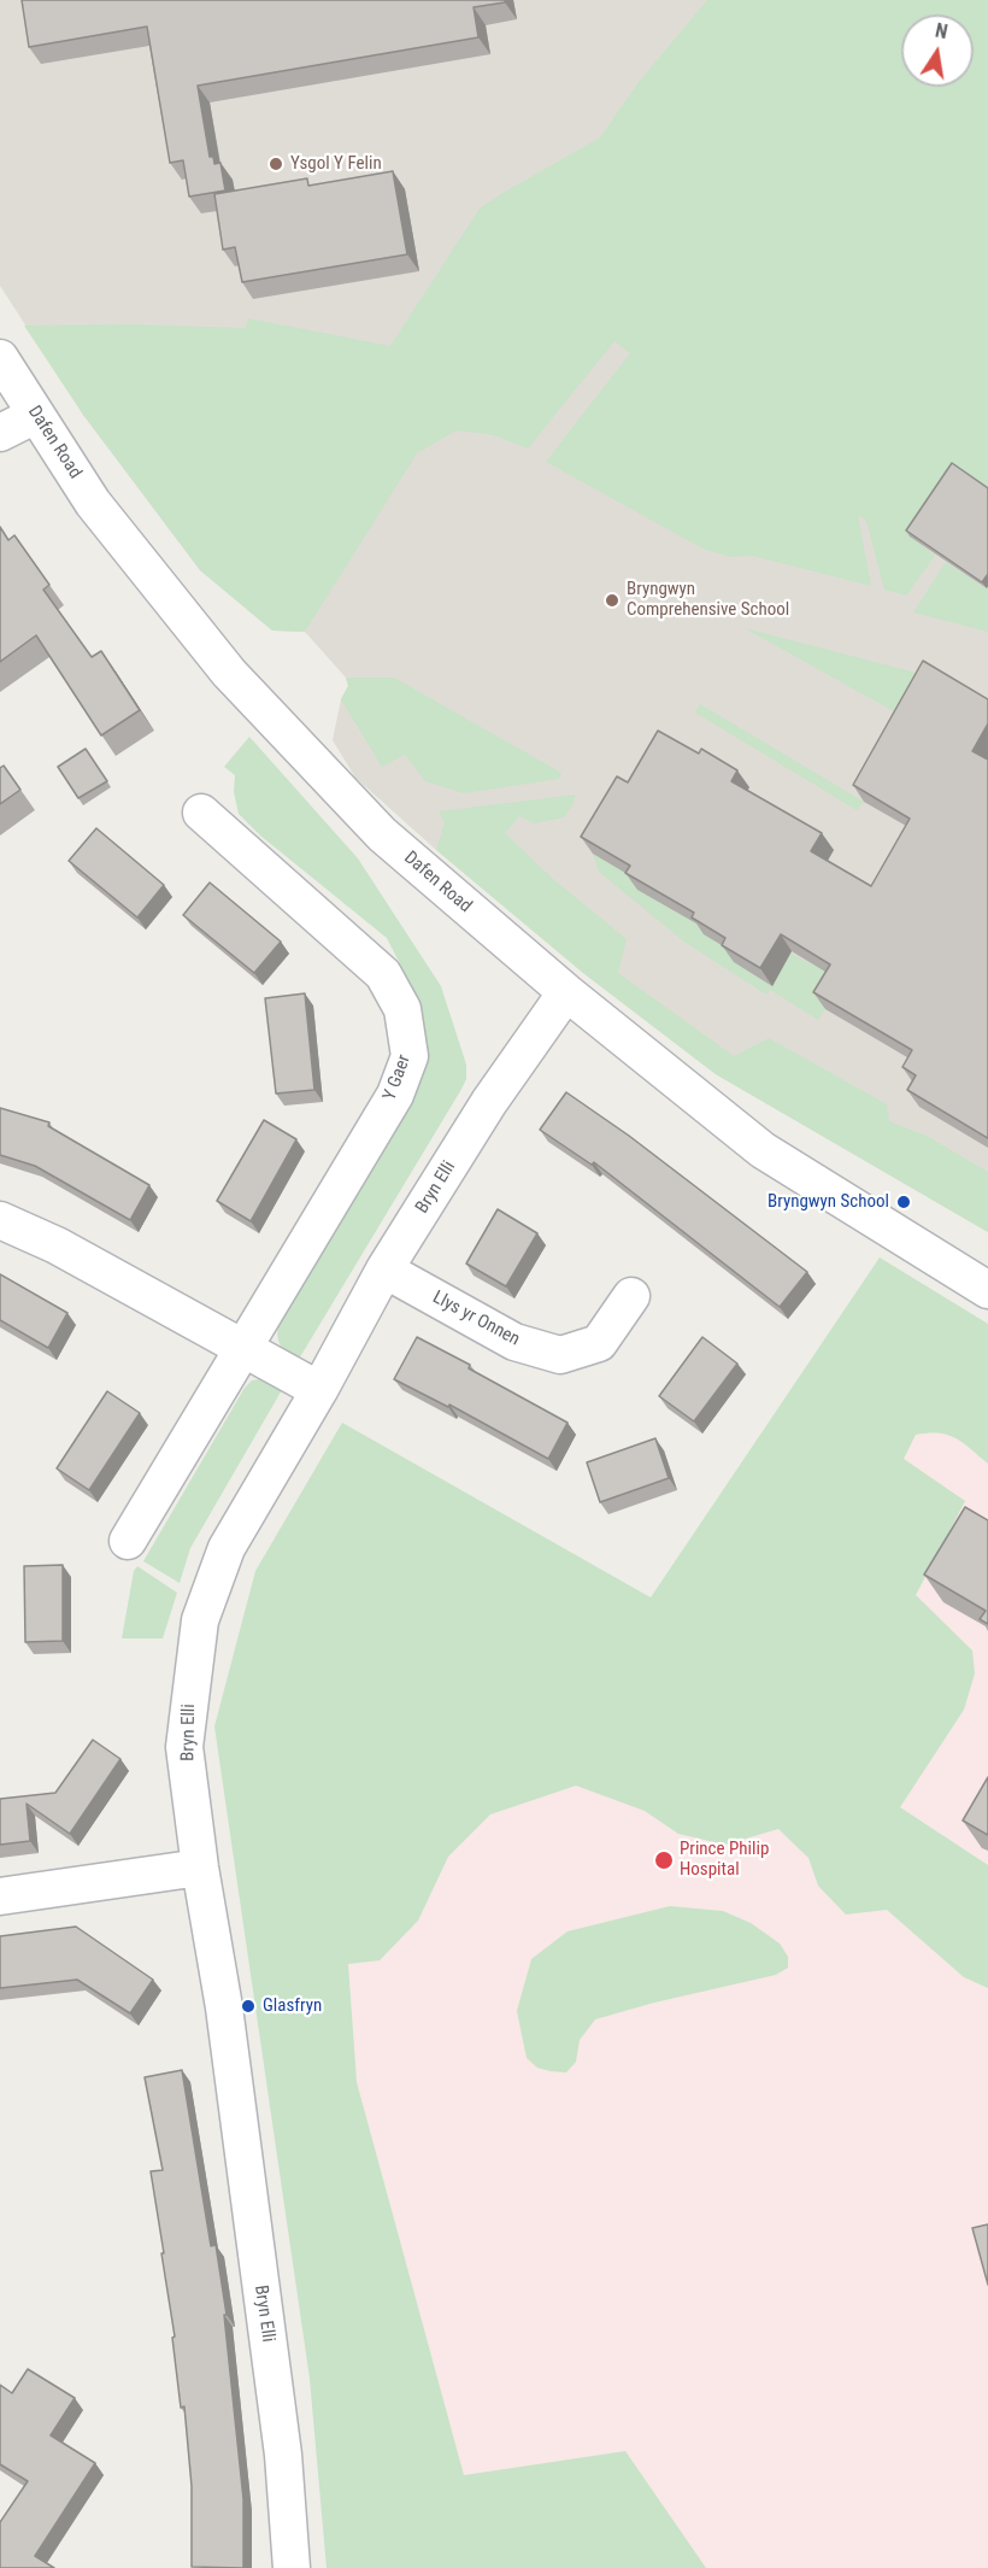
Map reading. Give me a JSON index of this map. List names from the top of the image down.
{
  "streets": {
    "street": [
      "Dafen Road",
      "Y Gaer",
      "Bryn Elli",
      "Llys yr Onnen"
    ]
  },
  "crossings": [
    ["Dafen Road", "Bryn Elli"],
    ["Bryn Elli", "Llys yr Onnen"]
  ],
  "places": [
    "Ysgol Y Felin",
    "Bryngwyn Comprehensive School",
    "Bryngwyn School",
    "Prince Philip Hospital",
    "Glasfryn"
  ],
  "north": "top"
}
